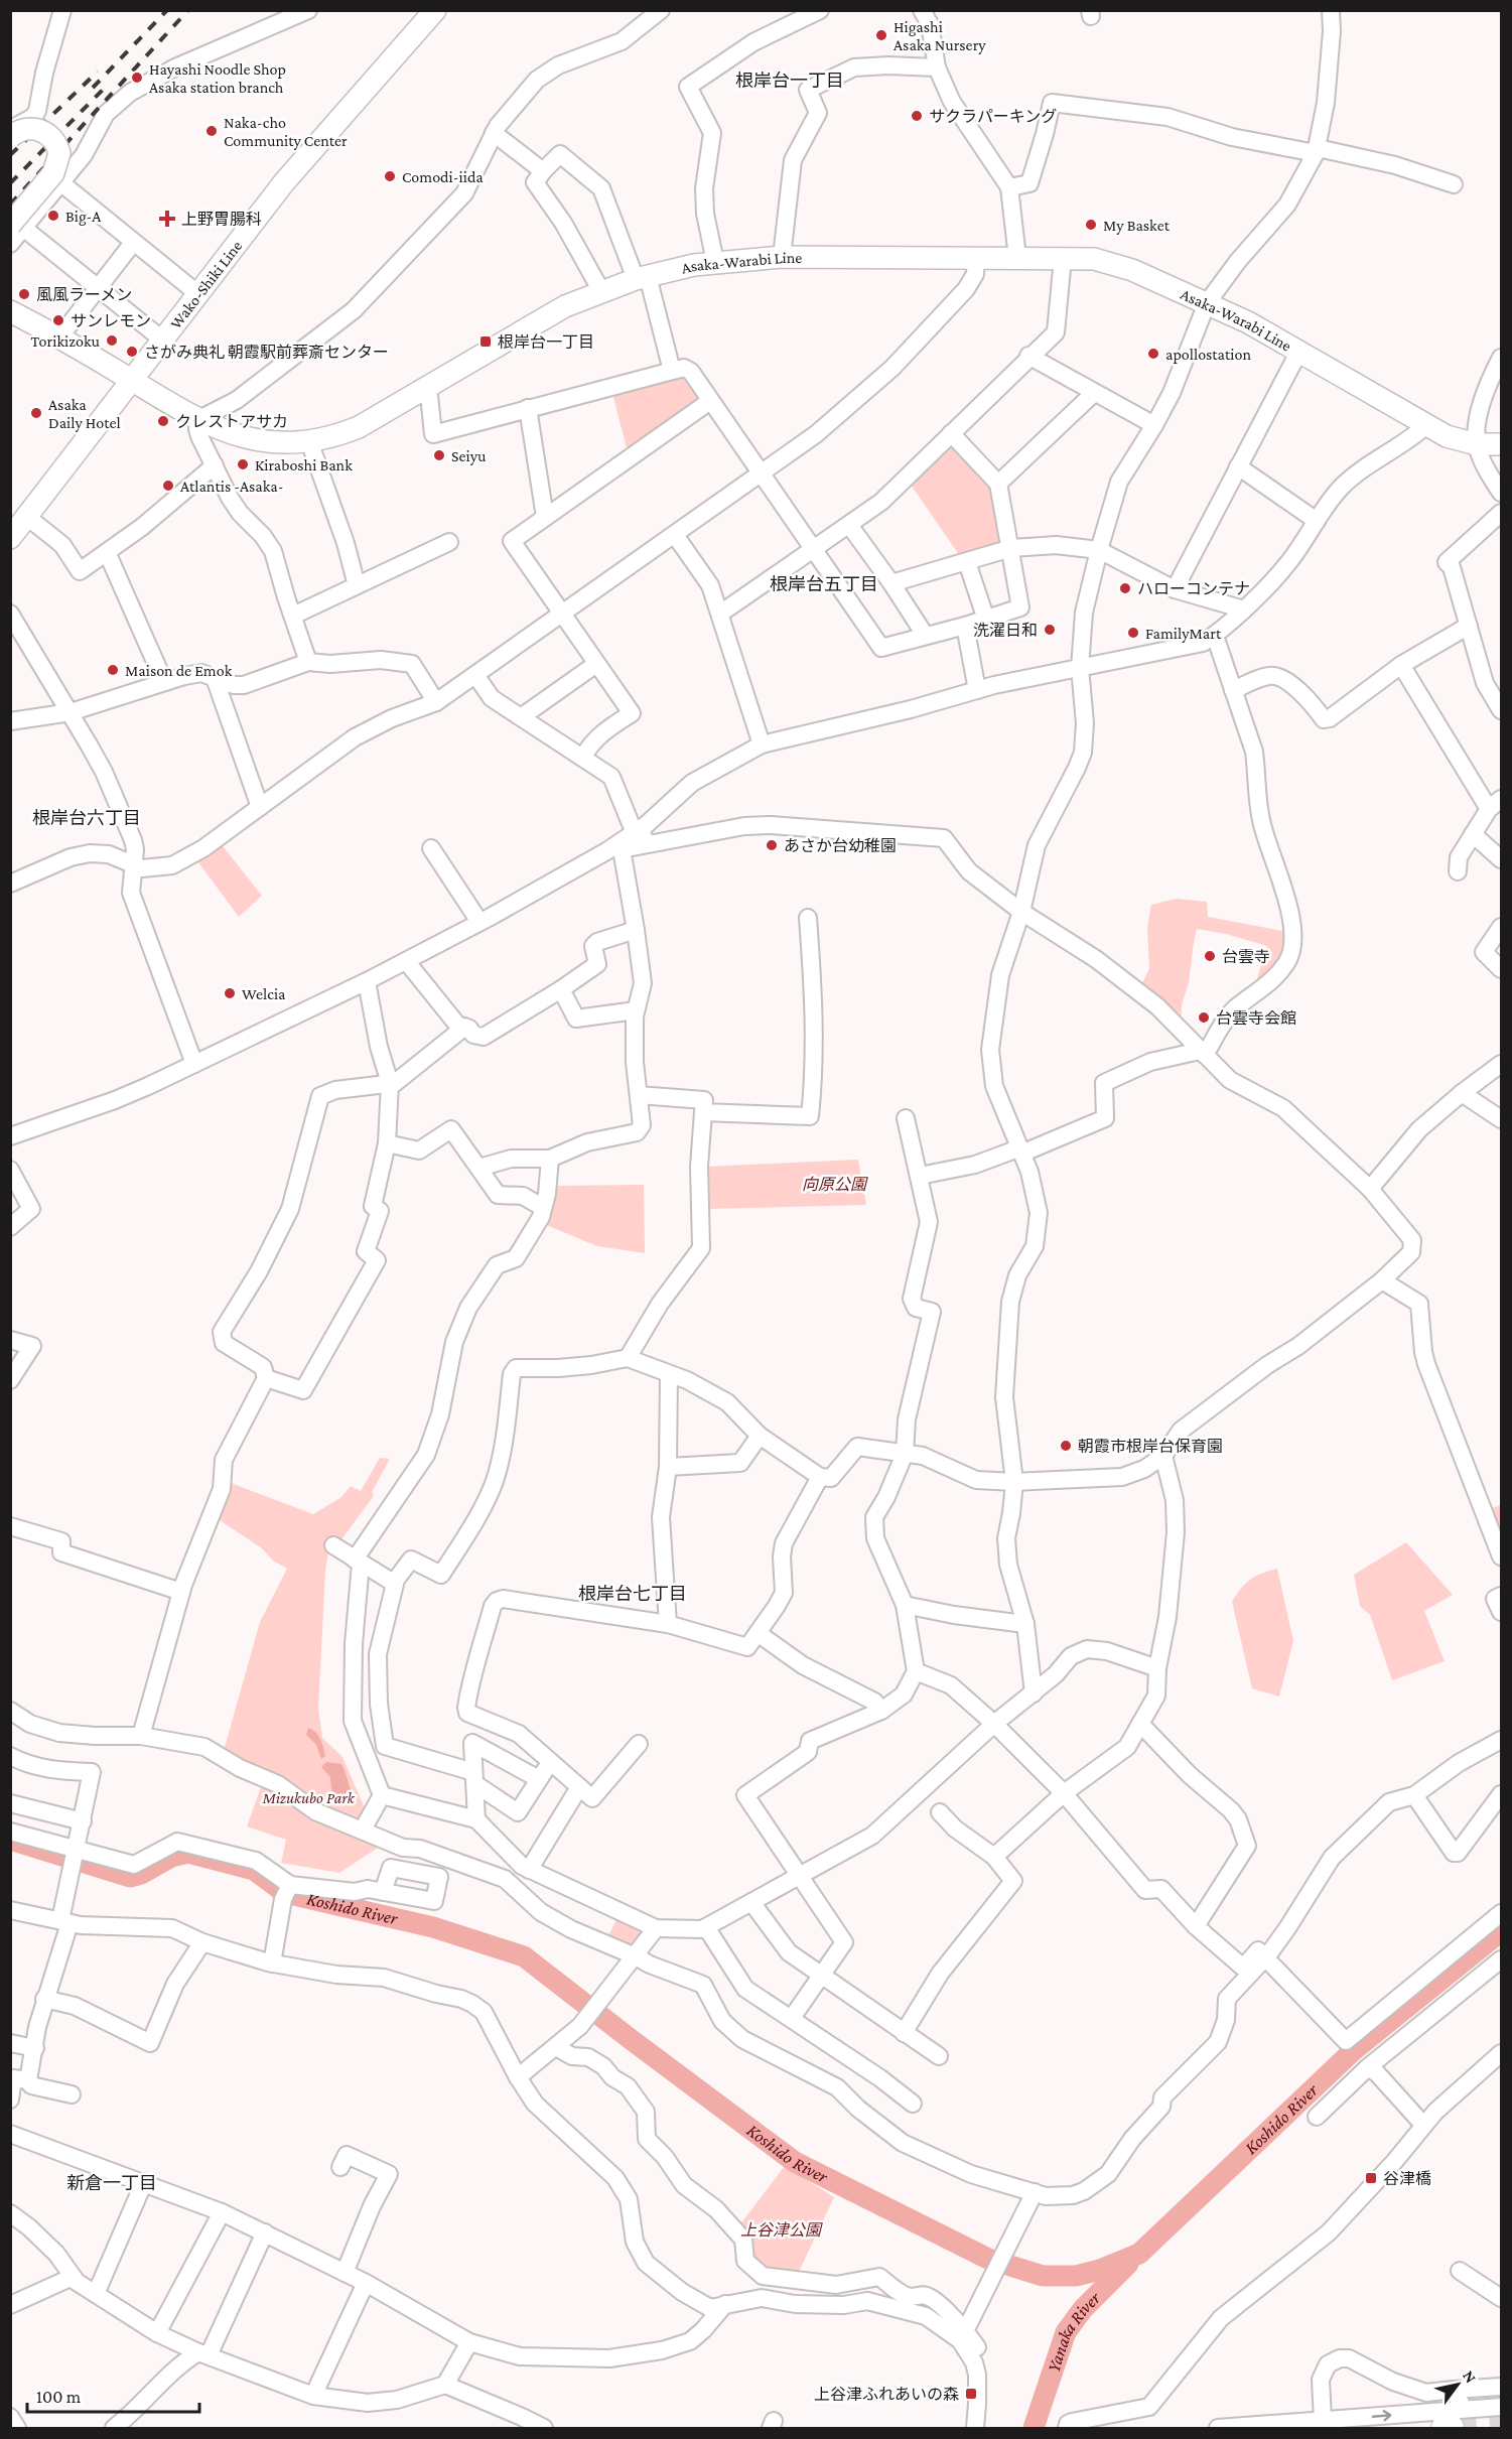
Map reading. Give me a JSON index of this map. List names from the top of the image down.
{
  "streets": {
    "main road": ["Asaka-Warabi Line", "Wako-Shiki Line"]
  },
  "crossings": [
    ["Asaka-Warabi Line", "Wako-Shiki Line"]
  ],
  "districts": [
    "根岸台一丁目",
    "根岸台五丁目",
    "根岸台六丁目",
    "根岸台七丁目",
    "新倉一丁目"
  ],
  "water": ["Koshido River", "Yanaka River"],
  "parks": ["向原公園", "Mizukubo Park", "上谷津公園"],
  "places": {
    "other": [
      "Higashi Asaka Nursery",
      "Hayashi Noodle Shop Asaka station branch",
      "サクラパーキング",
      "Naka-cho Community Center",
      "Comodi-iida",
      "Big-A",
      "My Basket",
      "風風ラーメン",
      "サンレモン",
      "Torikizoku",
      "さがみ典礼 朝霞駅前葬斎センター",
      "apollostation",
      "Asaka Daily Hotel",
      "クレストアサカ",
      "Seiyu",
      "Kiraboshi Bank",
      "Atlantis -Asaka-",
      "ハローコンテナ",
      "洗濯日和",
      "FamilyMart",
      "Maison de Emok",
      "あさか台幼稚園",
      "台雲寺",
      "Welcia",
      "台雲寺会館",
      "朝霞市根岸台保育園"
    ],
    "health": ["上野胃腸科"],
    "transit": ["根岸台一丁目", "谷津橋", "上谷津ふれあいの森"]
  },
  "scale_bar": "100 m",
  "north": "top right"
}
